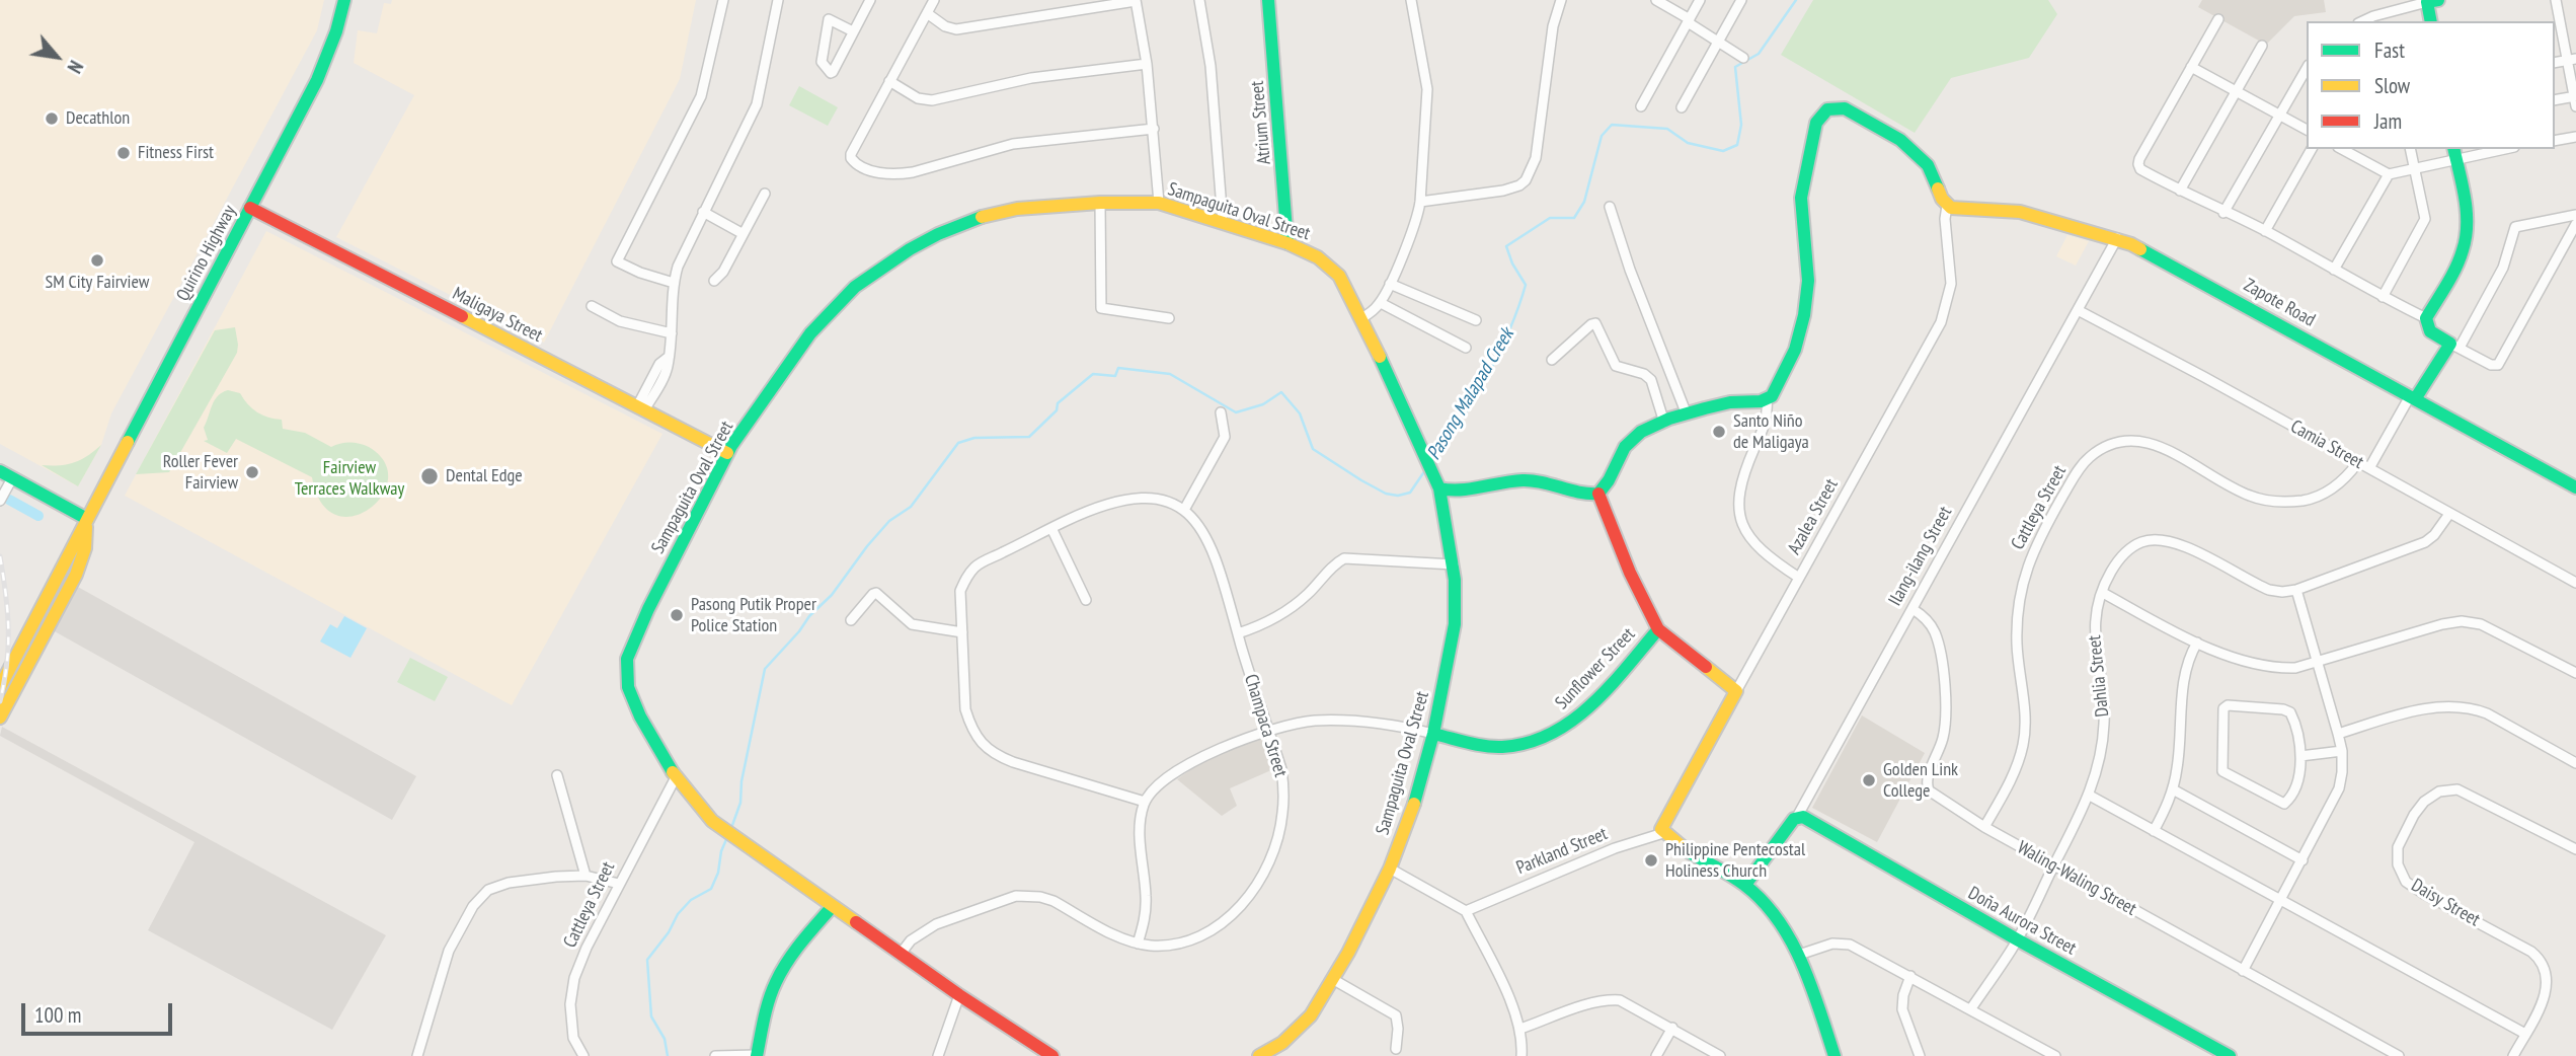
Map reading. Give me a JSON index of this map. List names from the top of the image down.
{
  "streets": {
    "main road": [
      "Atrium Street",
      "Sampaguita Oval Street",
      "Quirino Highway",
      "Zapote Road",
      "Maligaya Street",
      "Azalea Street",
      "Ilang-ilang Street",
      "Sunflower Street",
      "Doña Aurora Street"
    ],
    "street": [
      "Camia Street",
      "Cattleya Street",
      "Dahlia Street",
      "Champaca Street",
      "Parkland Street",
      "Waling-Waling Street",
      "Daisy Street"
    ]
  },
  "crossings": [
    ["Atrium Street", "Sampaguita Oval Street"],
    ["Sampaguita Oval Street", "Maligaya Street"],
    ["Sampaguita Oval Street", "Cattleya Street"],
    ["Sampaguita Oval Street", "Sunflower Street"],
    ["Sampaguita Oval Street", "Champaca Street"],
    ["Quirino Highway", "Maligaya Street"],
    ["Zapote Road", "Azalea Street"],
    ["Zapote Road", "Ilang-ilang Street"],
    ["Camia Street", "Cattleya Street"],
    ["Camia Street", "Ilang-ilang Street"],
    ["Camia Street", "Dahlia Street"],
    ["Cattleya Street", "Waling-Waling Street"],
    ["Azalea Street", "Parkland Street"],
    ["Ilang-ilang Street", "Waling-Waling Street"],
    ["Ilang-ilang Street", "Doña Aurora Street"],
    ["Dahlia Street", "Waling-Waling Street"],
    ["Dahlia Street", "Doña Aurora Street"]
  ],
  "water": ["Pasong Malapad Creek"],
  "parks": ["Fairview Terraces Walkway"],
  "places": [
    "Decathlon",
    "Fitness First",
    "SM City Fairview",
    "Santo Niño de Maligaya",
    "Roller Fever Fairview",
    "Dental Edge",
    "Pasong Putik Proper Police Station",
    "Golden Link College",
    "Philippine Pentecostal Holiness Church"
  ],
  "legend": ["Fast", "Slow", "Jam"],
  "scale_bar": "100 m",
  "north": "bottom right"
}
